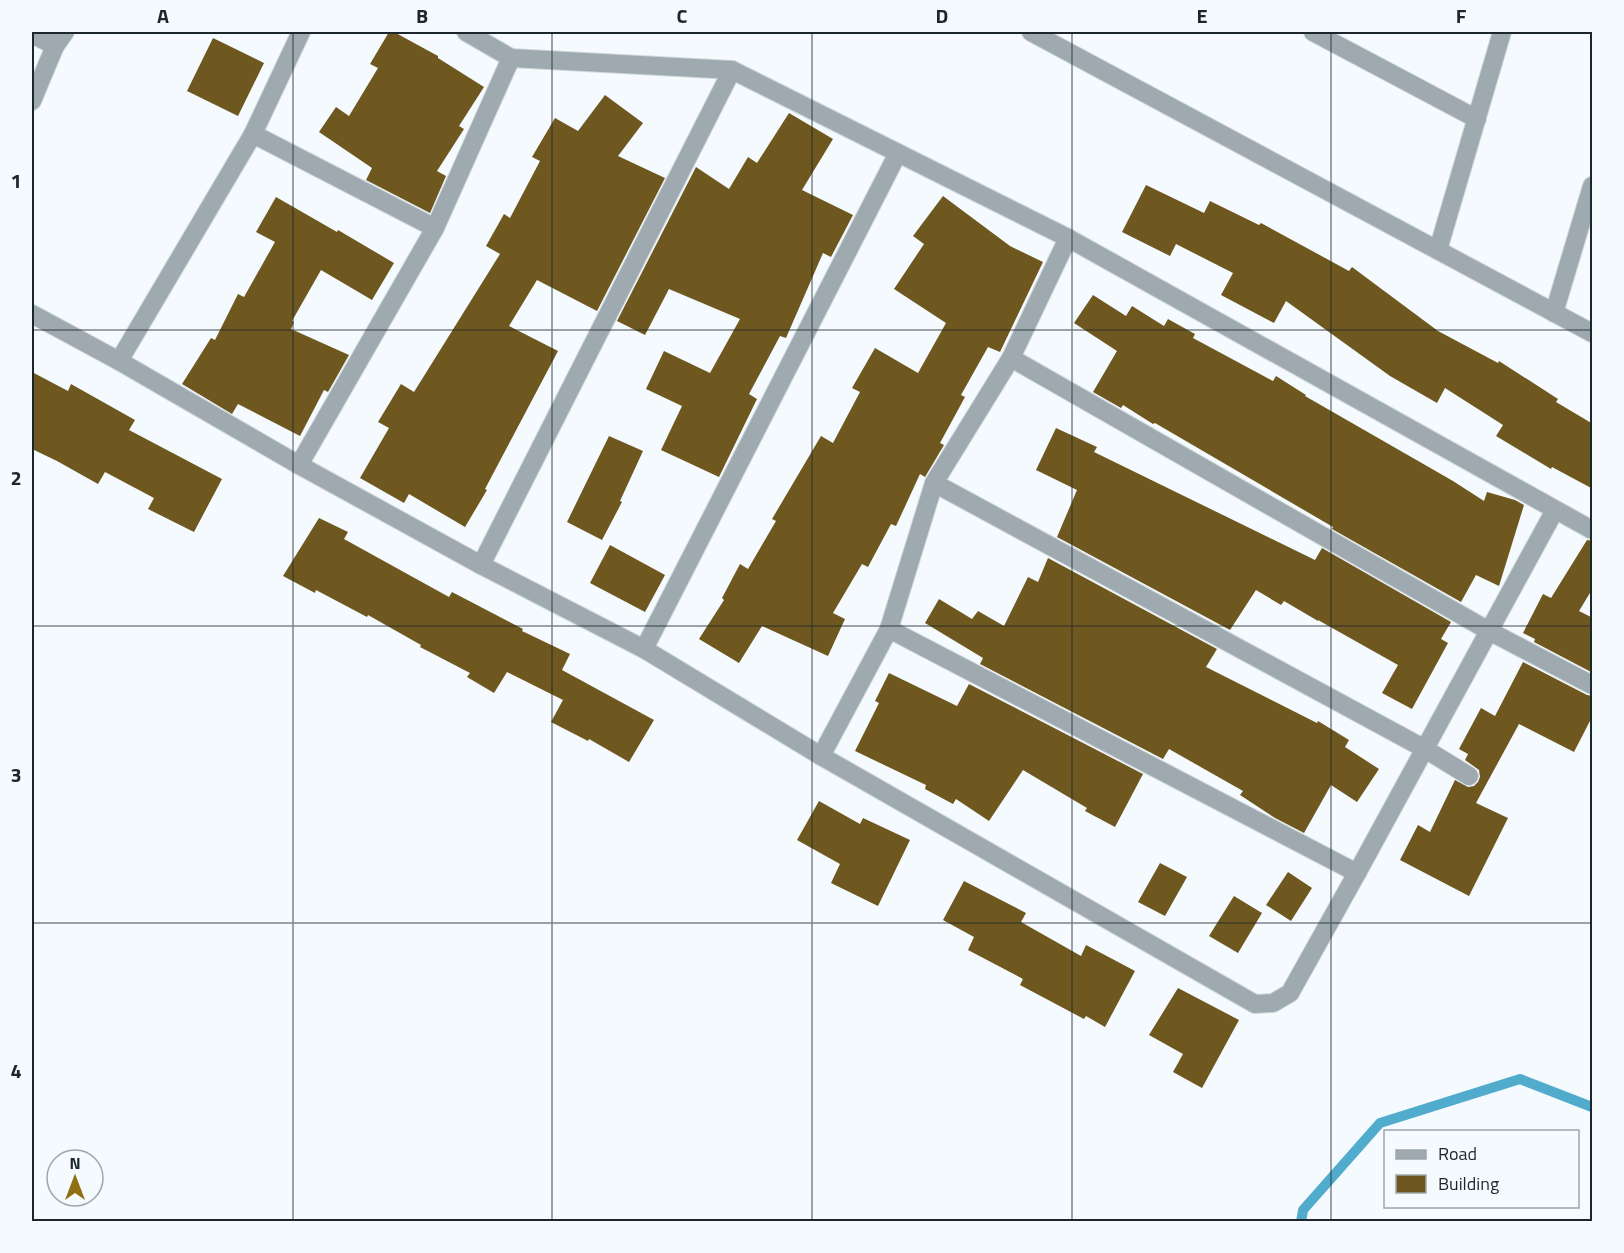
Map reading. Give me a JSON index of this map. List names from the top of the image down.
{
  "legend": ["Road", "Building"],
  "north": "top",
  "grid": {
    "columns": [
      "A",
      "B",
      "C",
      "D",
      "E",
      "F"
    ],
    "rows": [
      "1",
      "2",
      "3",
      "4"
    ]
  }
}
